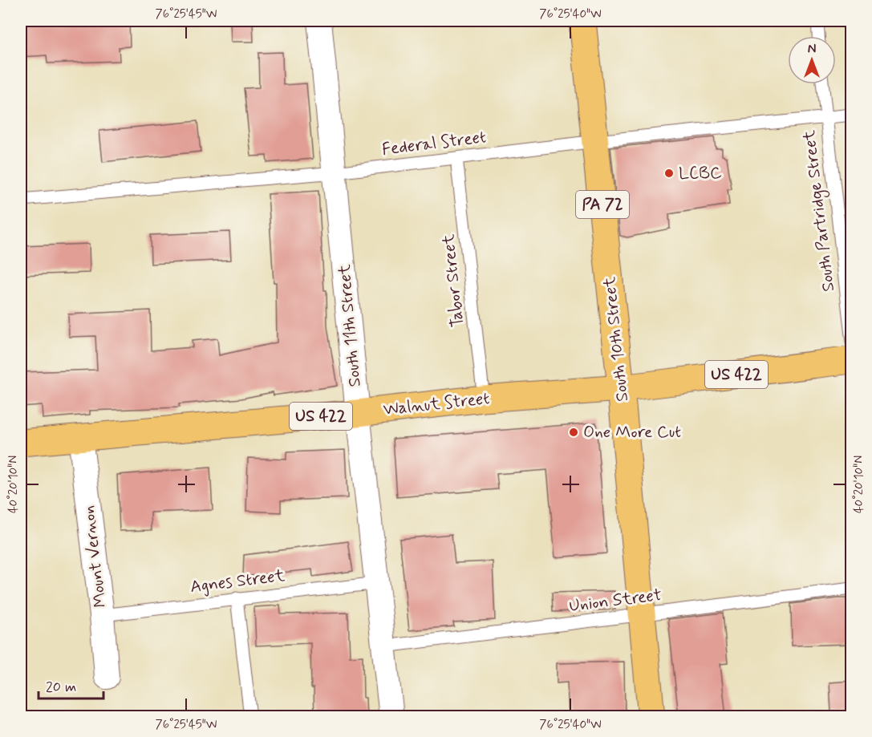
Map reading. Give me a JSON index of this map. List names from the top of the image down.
{
  "streets": {
    "highway": [
      "PA 72",
      "South 10th Street",
      "US 422",
      "Walnut Street"
    ],
    "street": ["South 11th Street", "Mount Vernon"],
    "lane": [
      "Federal Street",
      "South Partridge Street",
      "Tabor Street",
      "Agnes Street",
      "Union Street"
    ]
  },
  "crossings": [
    ["Federal Street", "South Partridge Street"],
    ["Federal Street", "Tabor Street"],
    ["Federal Street", "South 11th Street"],
    ["Federal Street", "South 10th Street"],
    ["Tabor Street", "Walnut Street"],
    ["South 11th Street", "Walnut Street"],
    ["South 11th Street", "Agnes Street"],
    ["South 11th Street", "Union Street"],
    ["South 10th Street", "Walnut Street"],
    ["South 10th Street", "Union Street"],
    ["Walnut Street", "Mount Vernon"],
    ["Mount Vernon", "Agnes Street"]
  ],
  "places": ["LCBC", "One More Cut"],
  "scale_bar": "20 m",
  "north": "top",
  "coordinates": ["76°25'45\"W", "76°25'40\"W", "40°20'10\"N"]
}
